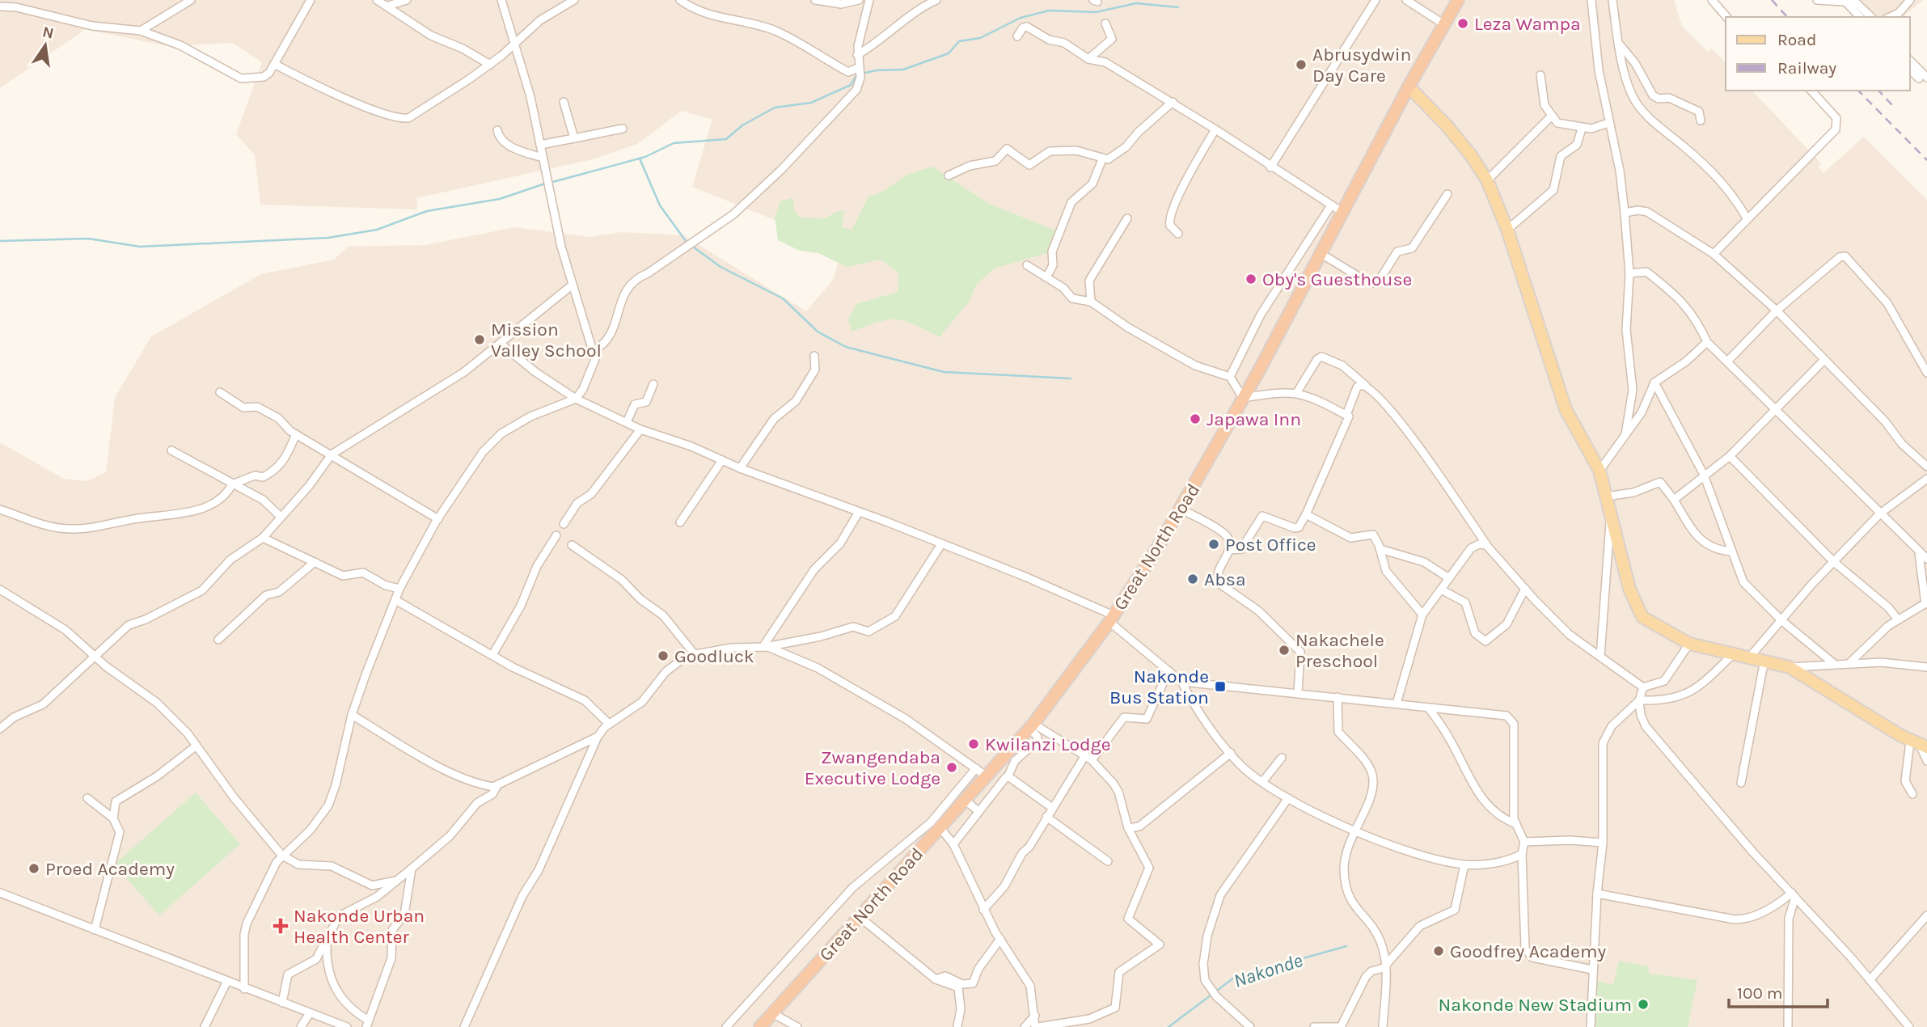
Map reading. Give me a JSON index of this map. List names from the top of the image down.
{
  "streets": {
    "highway": ["Great North Road"]
  },
  "water": ["Nakonde"],
  "places": {
    "other": [
      "Leza Wampa",
      "Abrusydwin Day Care",
      "Oby's Guesthouse",
      "Mission Valley School",
      "Japawa Inn",
      "Post Office",
      "Absa",
      "Nakachele Preschool",
      "Goodluck",
      "Kwilanzi Lodge",
      "Zwangendaba Executive Lodge",
      "Proed Academy",
      "Goodfrey Academy",
      "Nakonde New Stadium"
    ],
    "transit": ["Nakonde Bus Station"],
    "health": ["Nakonde Urban Health Center"]
  },
  "legend": ["Road", "Railway"],
  "scale_bar": "100 m",
  "north": "top"
}
